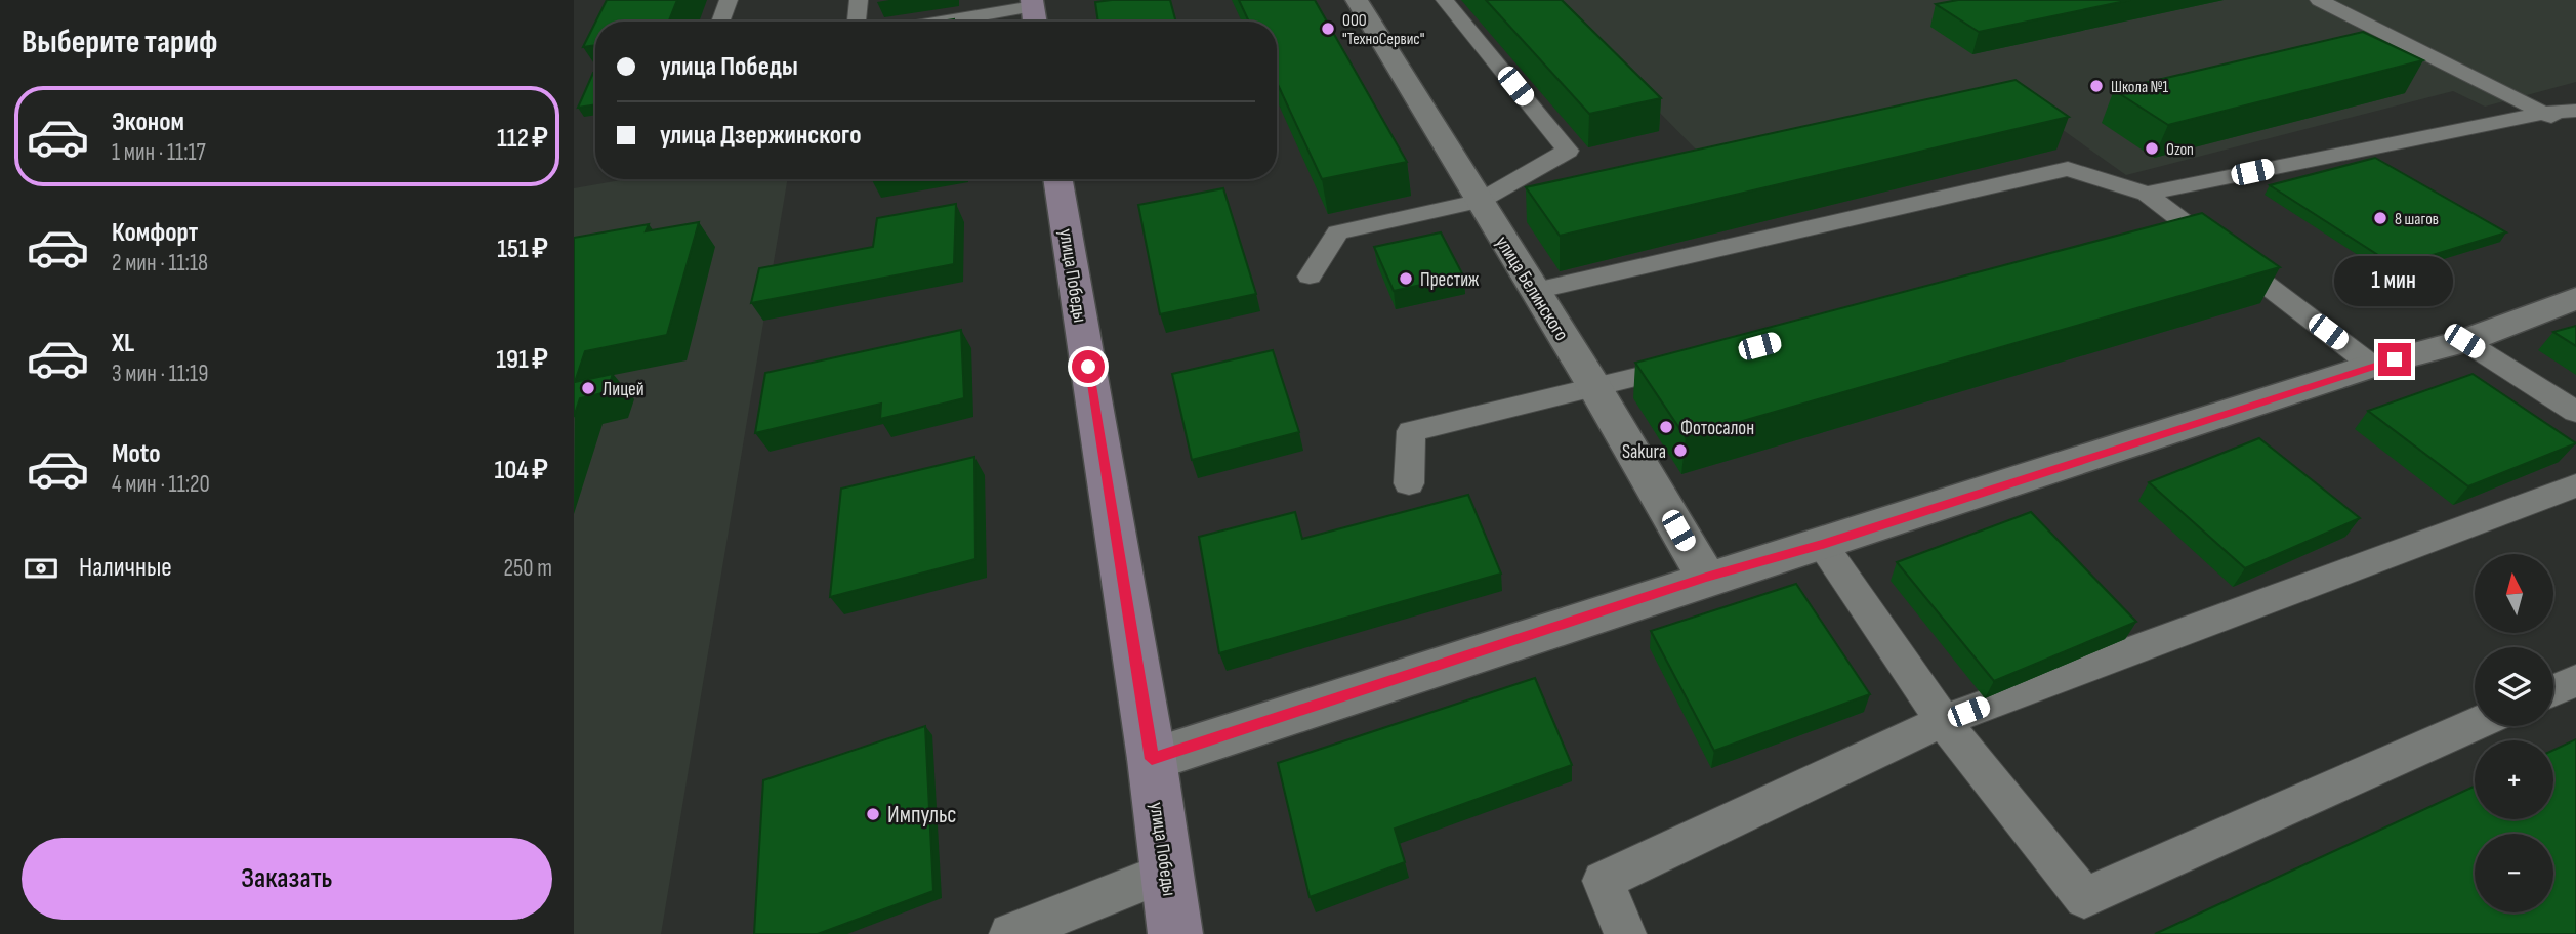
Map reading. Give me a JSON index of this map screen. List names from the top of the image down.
{
  "streets": {
    "street": ["улица Победы", "улица Белинского"]
  },
  "places": [
    "ООО \"ТехноСервис\"",
    "Школа №1",
    "Ozon",
    "8 шагов",
    "Престиж",
    "Лицей",
    "Фотосалон",
    "Sakura",
    "Импульс"
  ],
  "north": "top",
  "page": {
    "heading": "Выберите тариф",
    "banner": ["улица Победы", "улица Дзержинского"],
    "list": [
      {
        "name": "Эконом",
        "note": "1 мин · 11:17",
        "value": "112 ₽"
      },
      {
        "name": "Комфорт",
        "note": "2 мин · 11:18",
        "value": "151 ₽"
      },
      {
        "name": "XL",
        "note": "3 мин · 11:19",
        "value": "191 ₽"
      },
      {
        "name": "Moto",
        "note": "4 мин · 11:20",
        "value": "104 ₽"
      }
    ],
    "bubble": "1 мин",
    "pay": ["Наличные", "250 m"],
    "map_buttons": ["+", "−"],
    "buttons": "Заказать"
  }
}
